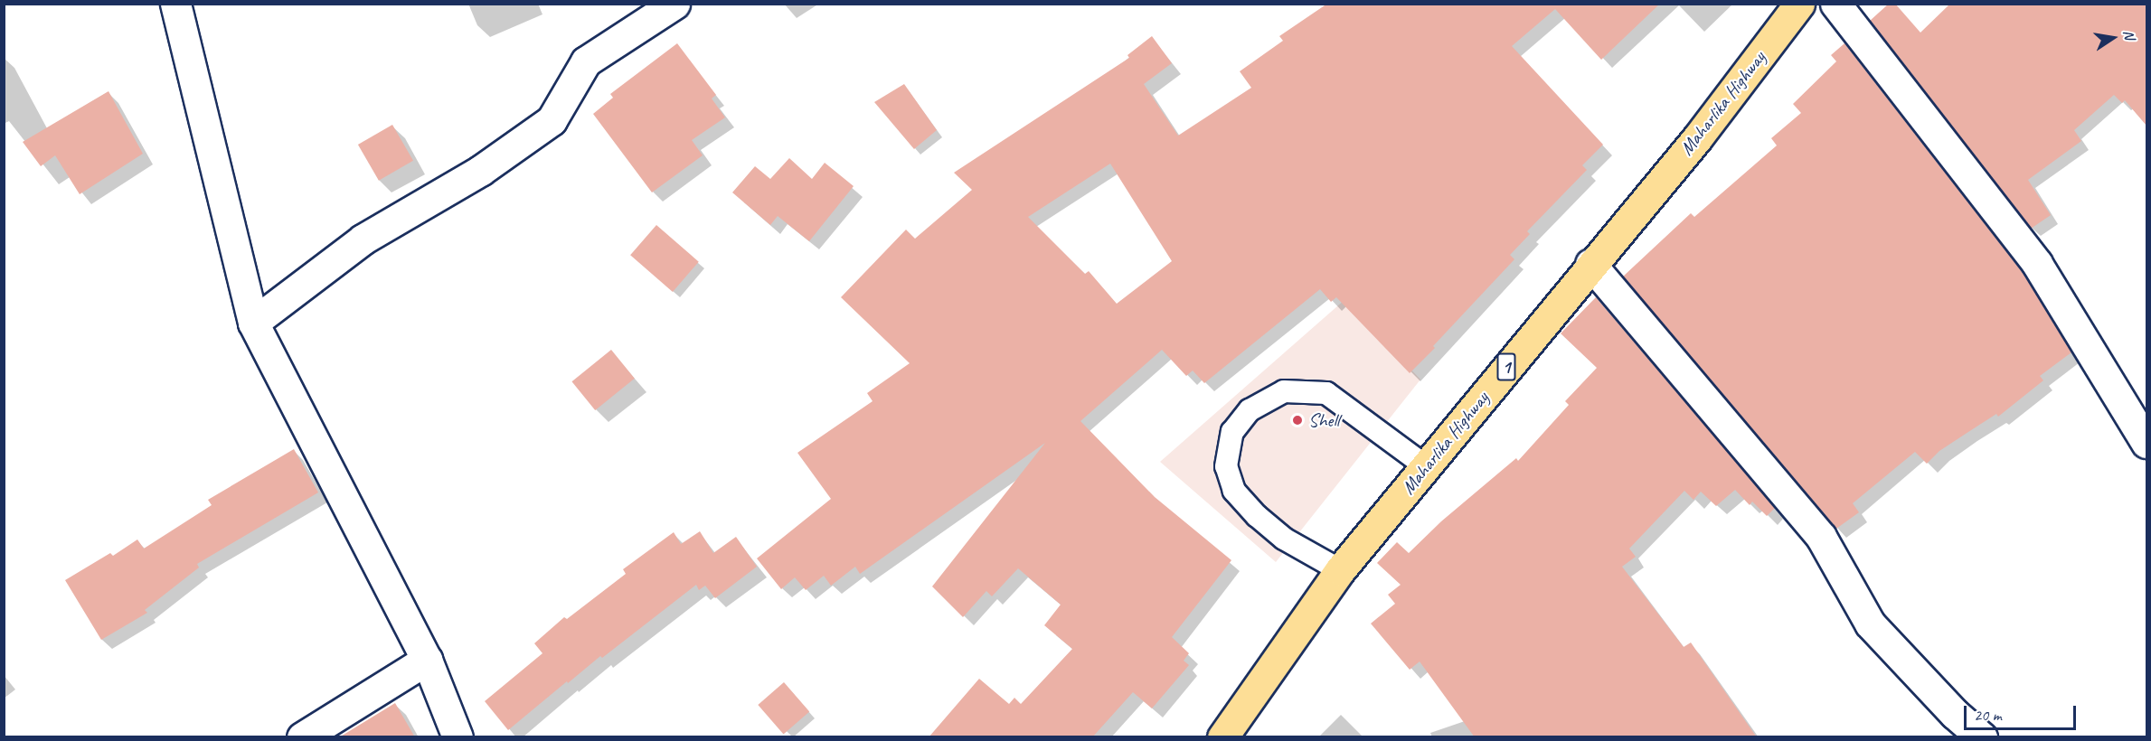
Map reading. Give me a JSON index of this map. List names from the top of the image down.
{
  "streets": {
    "highway": ["Maharlika Highway", "1"]
  },
  "places": ["Shell"],
  "scale_bar": "20 m",
  "north": "right"
}
